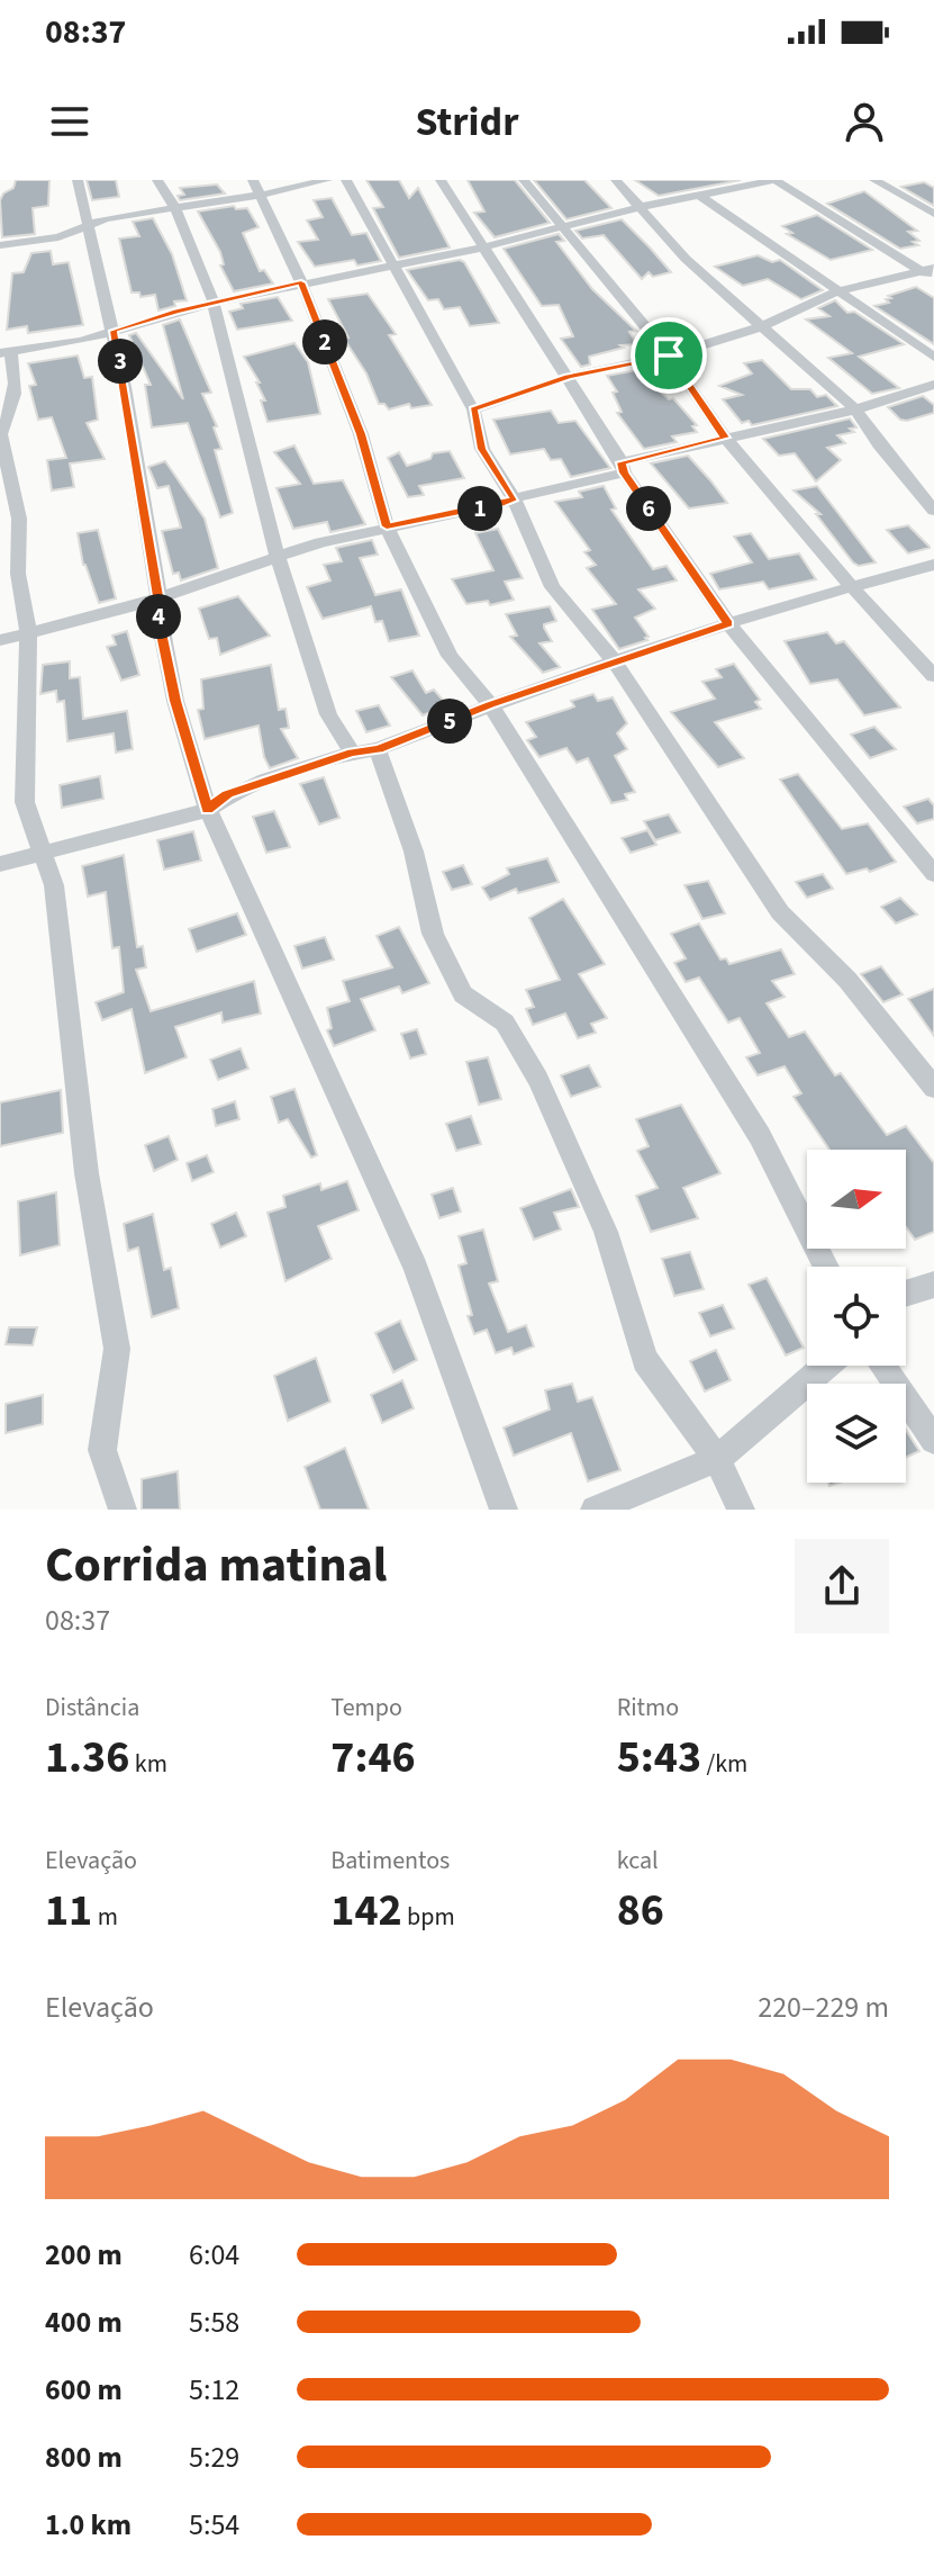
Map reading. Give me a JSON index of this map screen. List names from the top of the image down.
{
  "north": "right",
  "page": {
    "status": "08:37",
    "header": "Stridr",
    "pins": [
      "2",
      "3",
      "1",
      "6",
      "4",
      "5"
    ],
    "heading": ["Corrida matinal", "08:37"],
    "stats": [
      ["Distância", "1.36 km"],
      ["Tempo", "7:46"],
      ["Ritmo", "5:43 /km"],
      ["Elevação", "11 m"],
      ["Batimentos", "142 bpm"],
      ["kcal", "86"]
    ],
    "chart": ["Elevação", "220–229 m"],
    "list": [
      {
        "name": "200 m",
        "note": "6:04"
      },
      {
        "name": "400 m",
        "note": "5:58"
      },
      {
        "name": "600 m",
        "note": "5:12"
      },
      {
        "name": "800 m",
        "note": "5:29"
      },
      {
        "name": "1.0 km",
        "note": "5:54"
      }
    ]
  }
}
